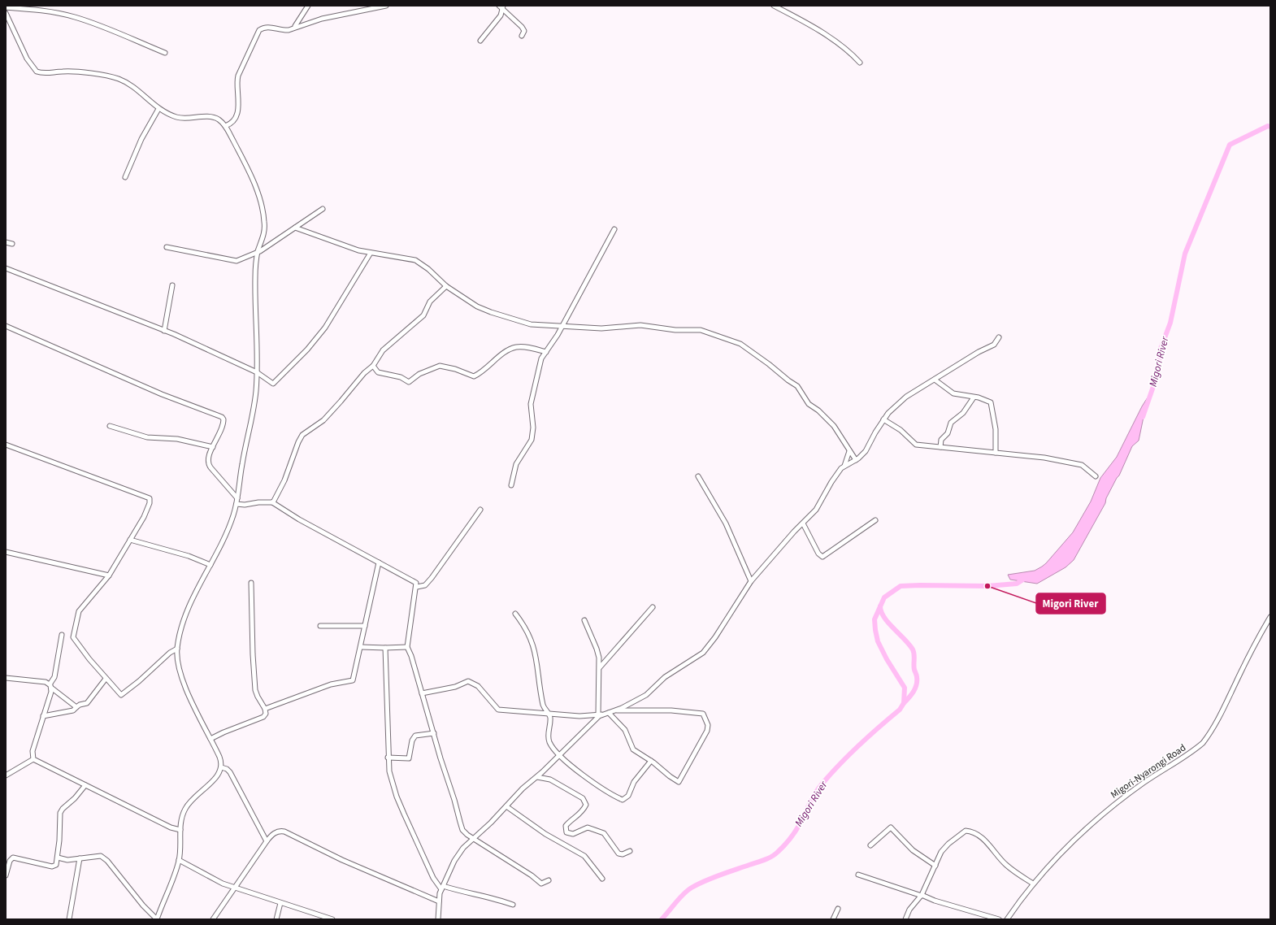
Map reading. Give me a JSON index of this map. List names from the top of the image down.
{
  "streets": {
    "street": ["Migori-Nyarongi Road"]
  },
  "water": ["Migori River"],
  "places": ["Migori River"]
}
